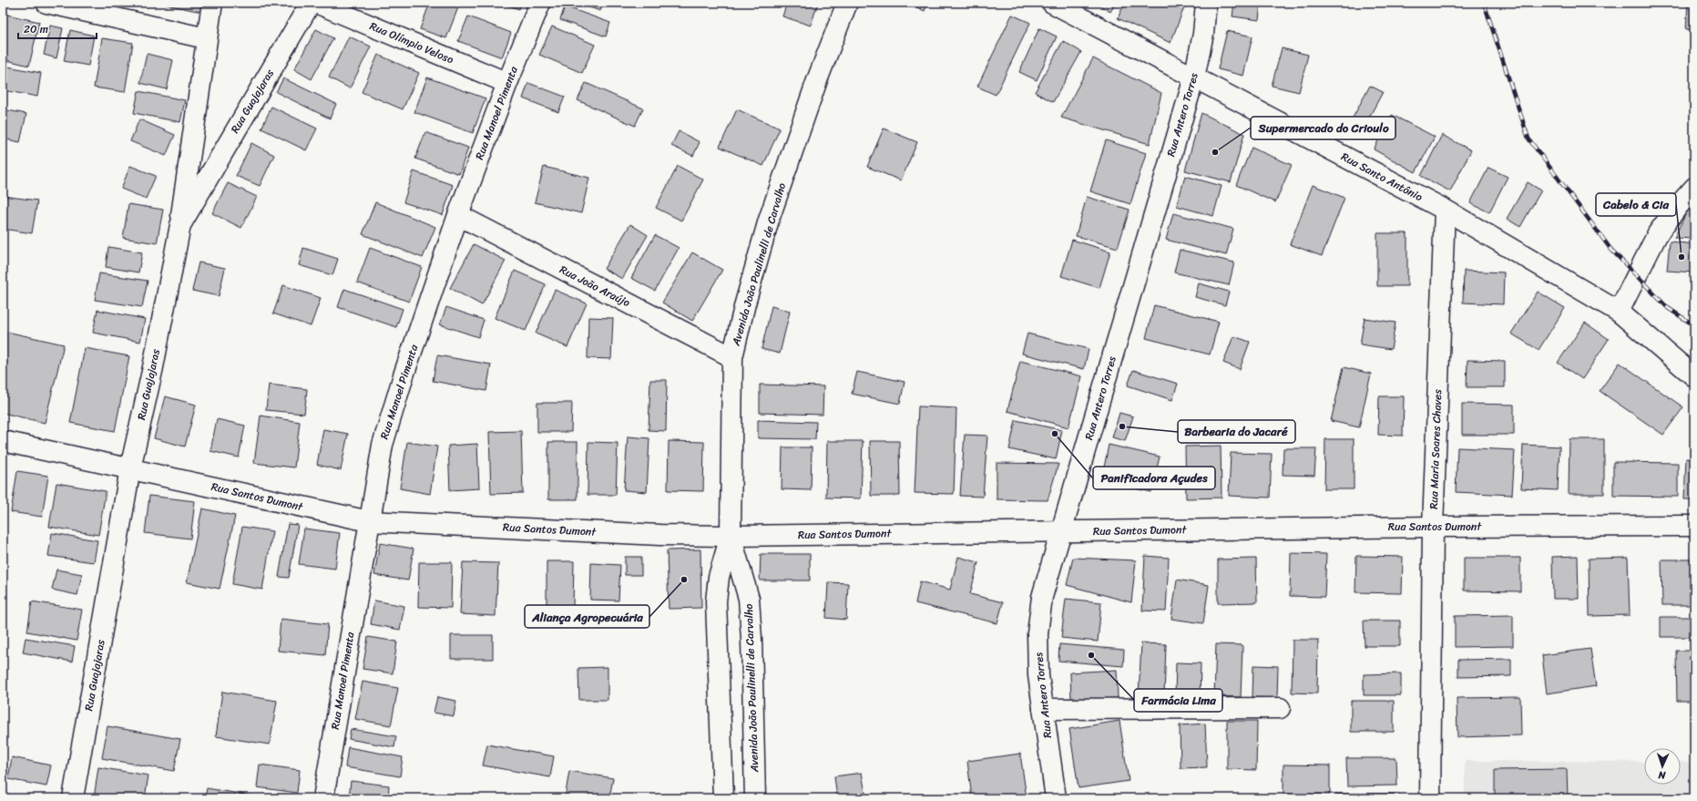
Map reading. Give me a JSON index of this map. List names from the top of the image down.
{
  "streets": {
    "street": [
      "Rua Olímpio Veloso",
      "Rua Guajajaras",
      "Rua Manoel Pimenta",
      "Rua Antero Torres",
      "Rua Santo Antônio",
      "Avenida João Paulinelli de Carvalho",
      "Rua João Araújo",
      "Rua Maria Soares Chaves",
      "Rua Santos Dumont"
    ]
  },
  "crossings": [
    ["Rua Olímpio Veloso", "Rua Manoel Pimenta"],
    ["Rua Guajajaras", "Rua Santos Dumont"],
    ["Rua Manoel Pimenta", "Rua João Araújo"],
    ["Rua Manoel Pimenta", "Rua Santos Dumont"],
    ["Rua Antero Torres", "Rua Santo Antônio"],
    ["Rua Antero Torres", "Rua Santos Dumont"],
    ["Rua Santo Antônio", "Rua Maria Soares Chaves"],
    ["Avenida João Paulinelli de Carvalho", "Rua João Araújo"],
    ["Avenida João Paulinelli de Carvalho", "Rua Santos Dumont"],
    ["Rua Maria Soares Chaves", "Rua Santos Dumont"]
  ],
  "places": [
    "Supermercado do Crioulo",
    "Cabelo & Cia",
    "Barbearia do Jacaré",
    "Panificadora Açudes",
    "Aliança Agropecuária",
    "Farmácia Lima"
  ],
  "scale_bar": "20 m",
  "north": "bottom"
}
